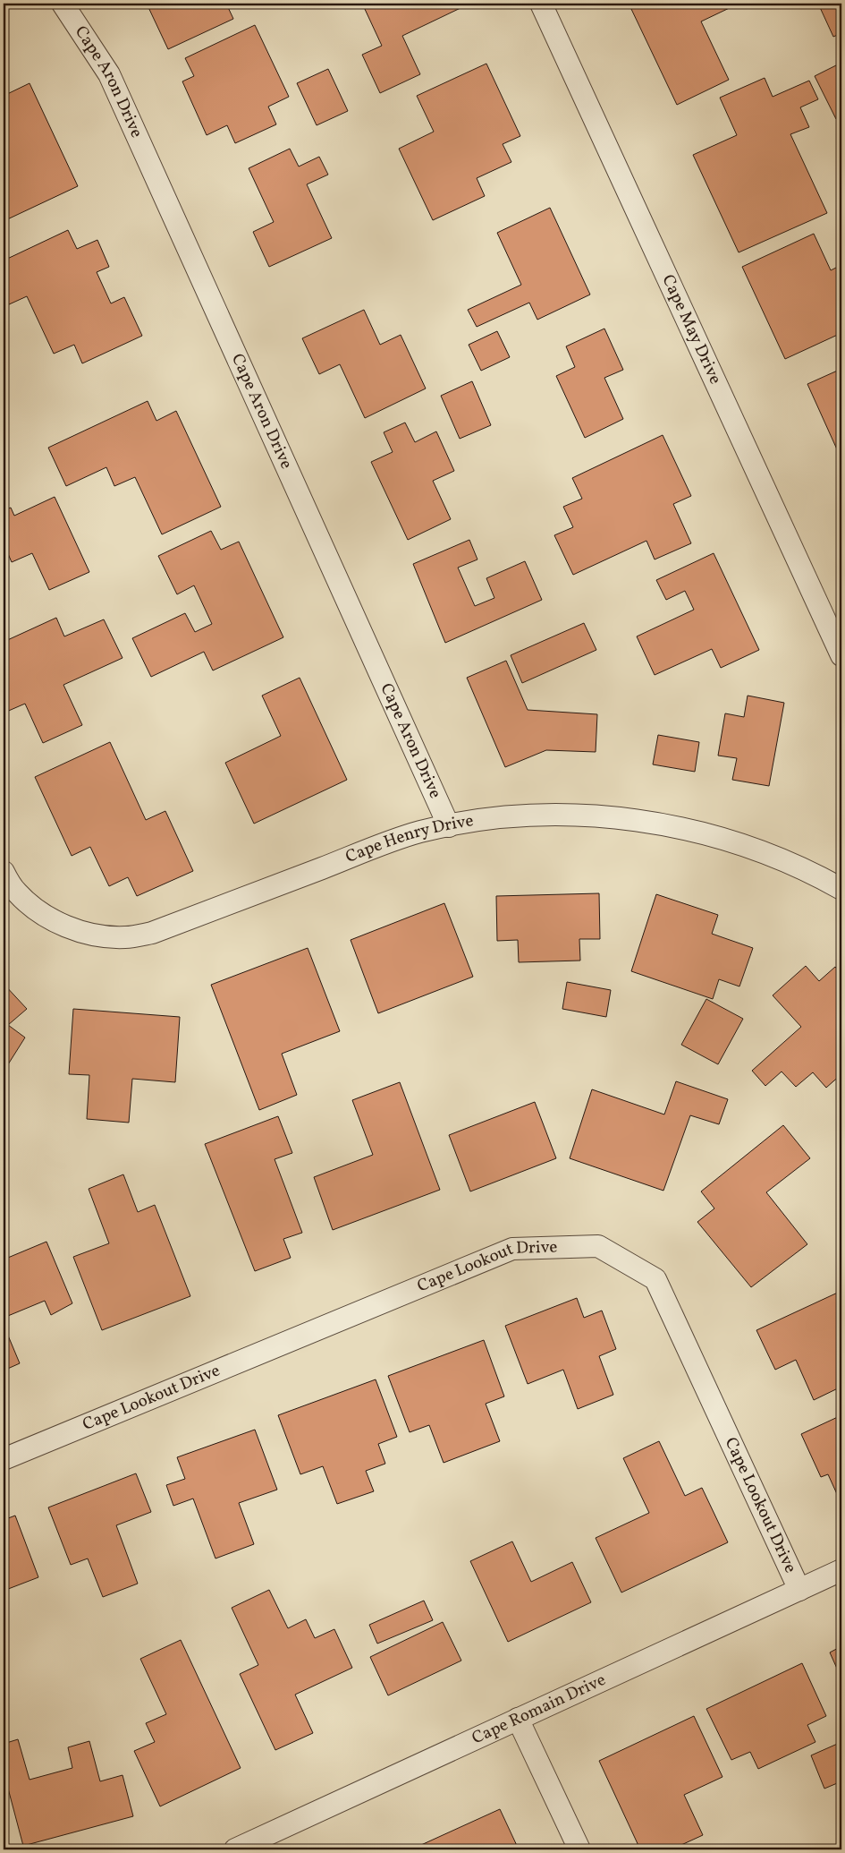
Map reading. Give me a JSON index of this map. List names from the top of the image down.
{
  "streets": {
    "street": [
      "Cape Aron Drive",
      "Cape May Drive",
      "Cape Henry Drive",
      "Cape Lookout Drive",
      "Cape Romain Drive"
    ]
  },
  "crossings": [
    ["Cape Aron Drive", "Cape Henry Drive"],
    ["Cape Lookout Drive", "Cape Romain Drive"]
  ]
}
